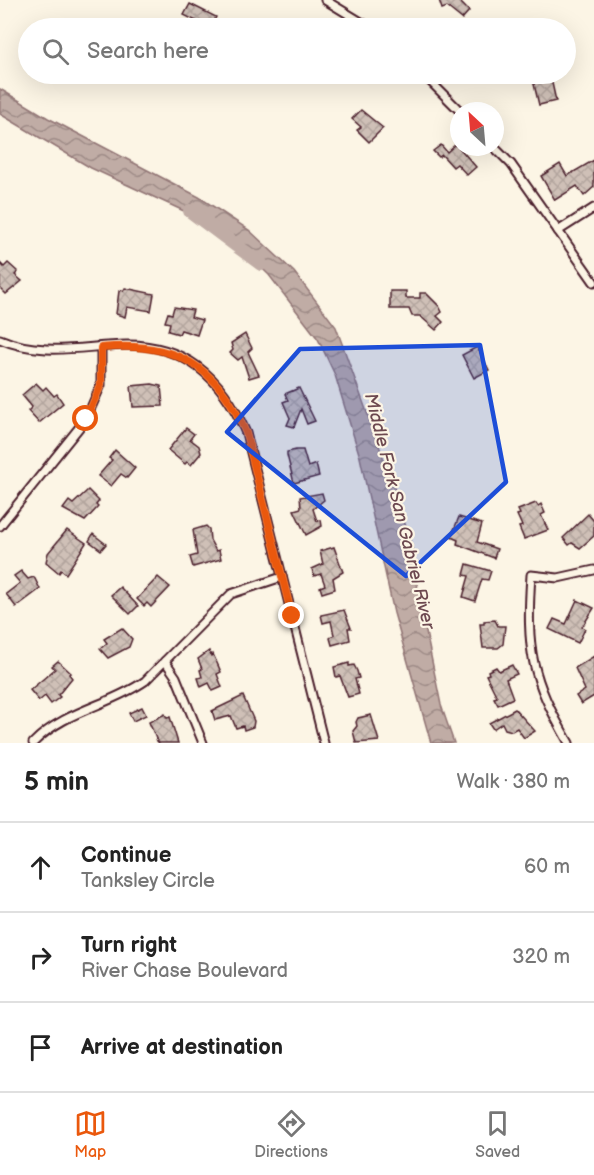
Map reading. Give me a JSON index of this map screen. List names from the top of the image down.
{
  "water": ["Middle Fork San Gabriel River"],
  "north": "top left",
  "page": {
    "search": "Search here",
    "heading": ["5 min", "Walk · 380 m"],
    "list": [
      ["Continue", "Tanksley Circle", "60 m"],
      ["Turn right", "River Chase Boulevard", "320 m"],
      "Arrive at destination"
    ],
    "nav": ["Map", "Directions", "Saved"]
  }
}
